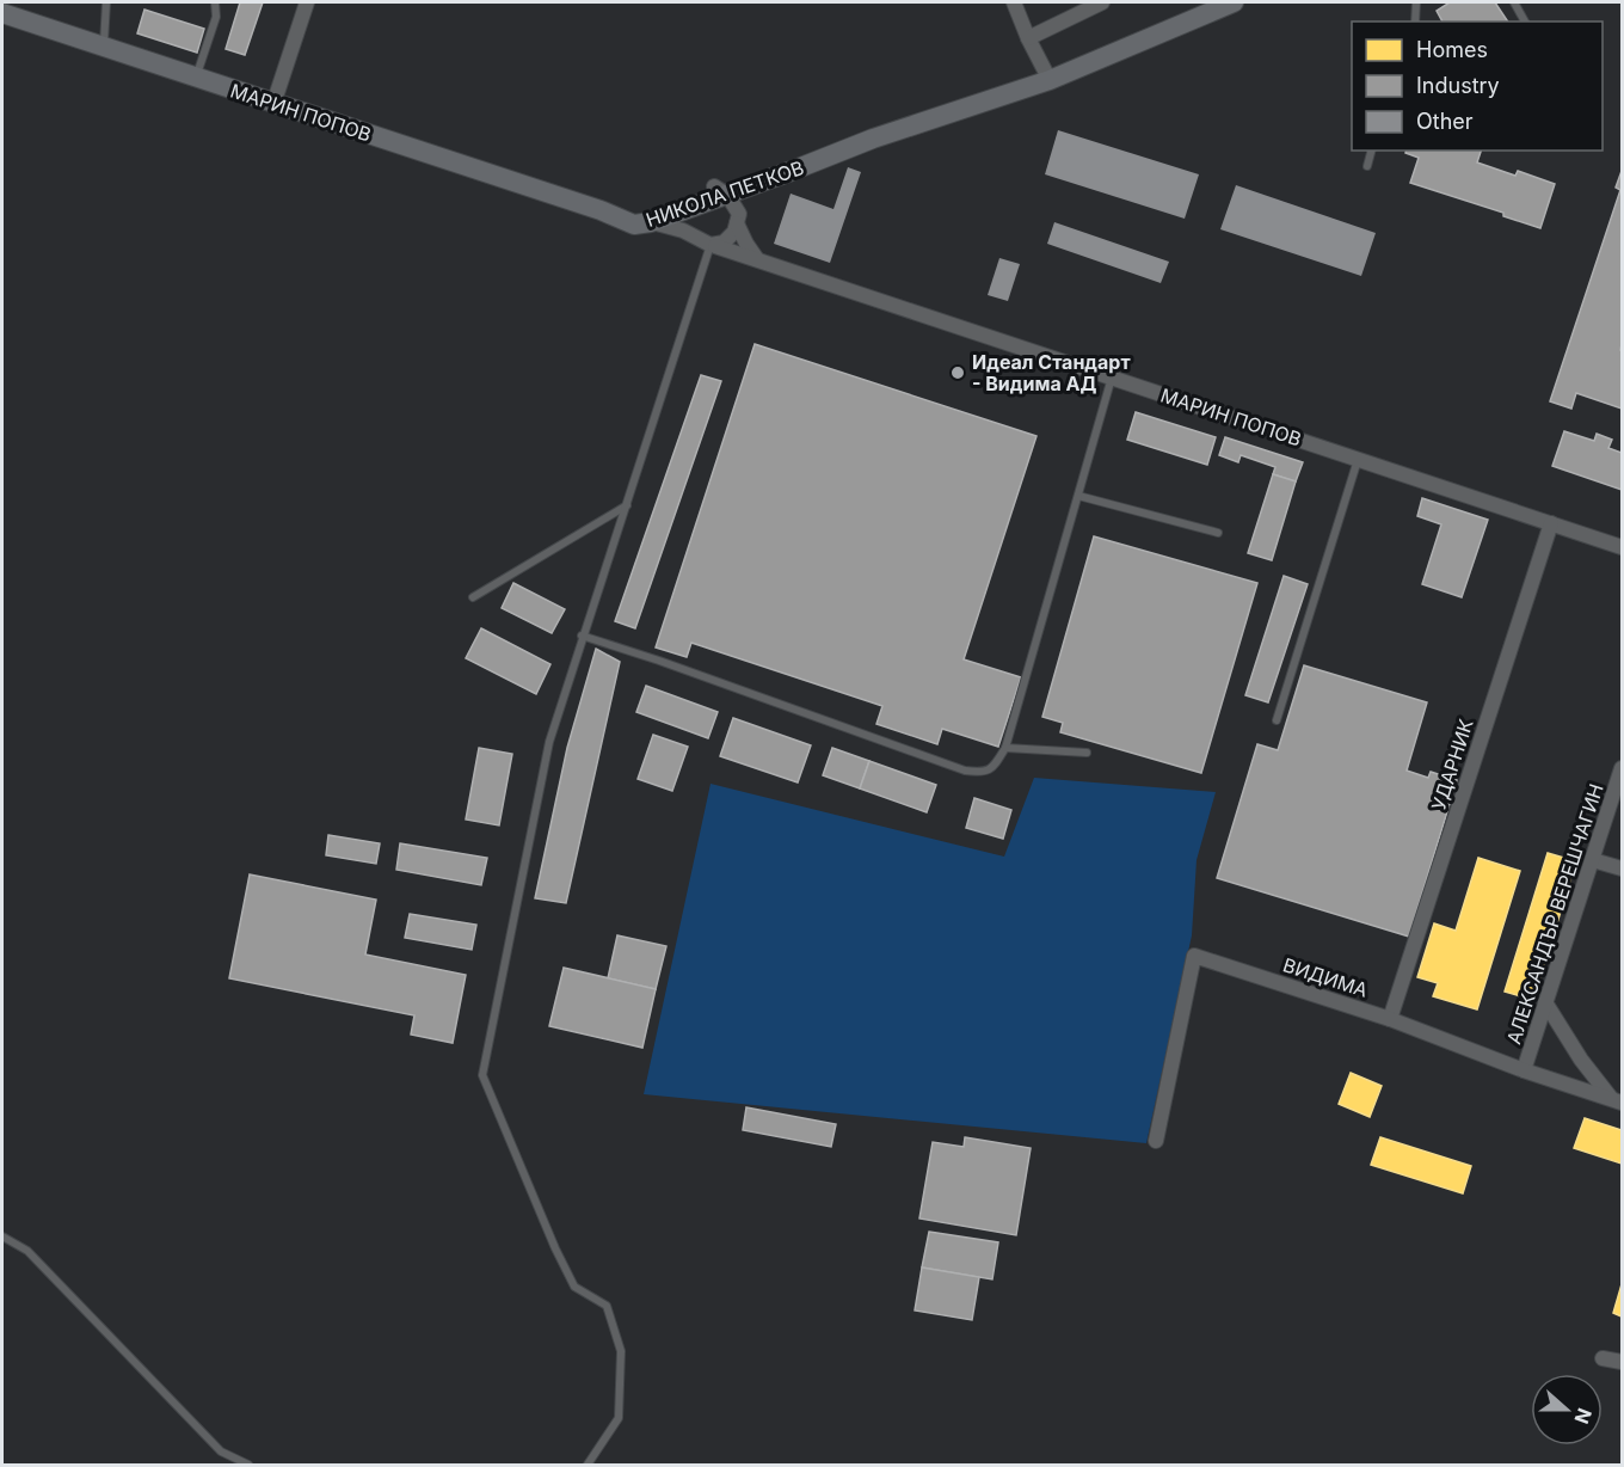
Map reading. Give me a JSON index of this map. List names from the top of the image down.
{
  "streets": {
    "main road": ["МАРИН ПОПОВ", "НИКОЛА ПЕТКОВ"],
    "street": ["УДАРНИК", "АЛЕКСАНДЪР ВЕРЕШЧАГИН", "ВИДИМА"]
  },
  "crossings": [
    ["МАРИН ПОПОВ", "НИКОЛА ПЕТКОВ"],
    ["МАРИН ПОПОВ", "УДАРНИК"],
    ["УДАРНИК", "ВИДИМА"],
    ["АЛЕКСАНДЪР ВЕРЕШЧАГИН", "ВИДИМА"]
  ],
  "places": ["Идеал Стандарт - Видима АД"],
  "legend": ["Homes", "Industry", "Other"],
  "north": "right"
}
